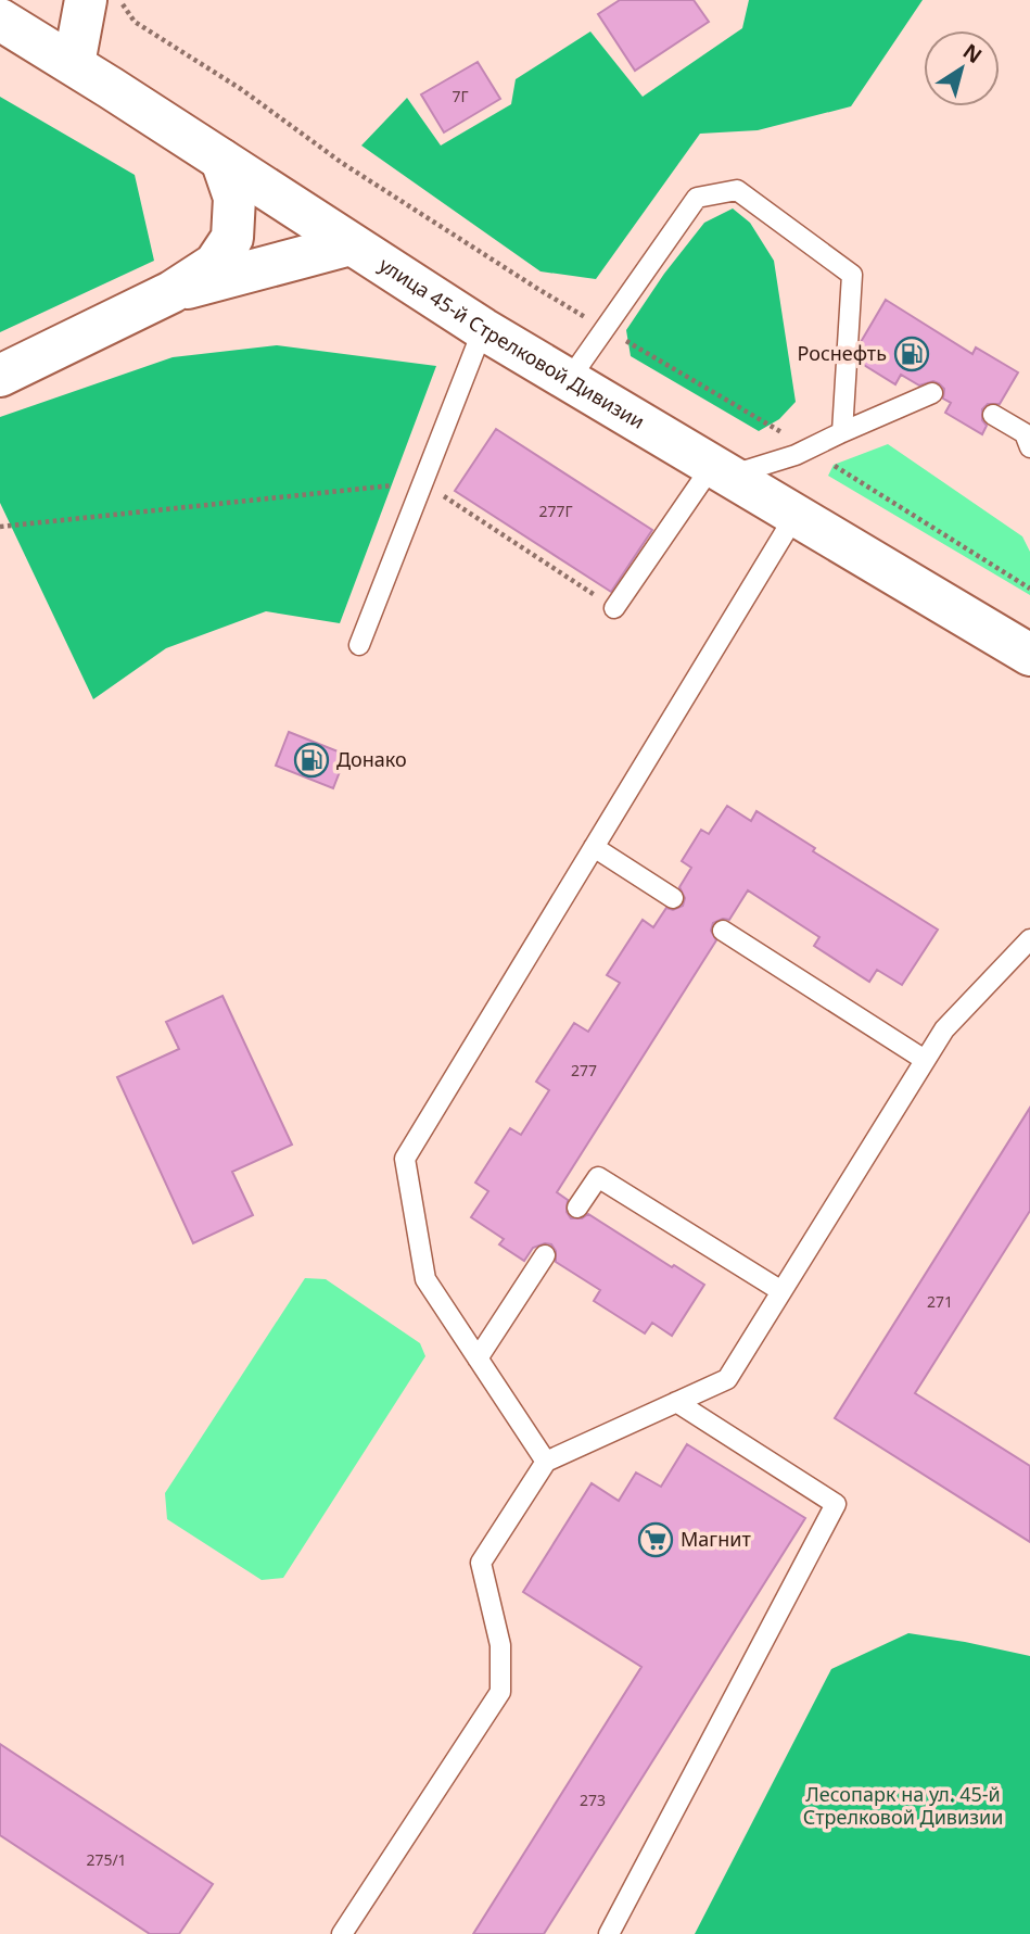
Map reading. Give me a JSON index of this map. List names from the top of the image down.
{
  "streets": {
    "main road": ["улица 45-й Стрелковой Дивизии"]
  },
  "parks": ["Лесопарк на ул. 45-й Стрелковой Дивизии"],
  "places": {
    "fuel station": ["Роснефть", "Донако"],
    "supermarket": ["Магнит"]
  },
  "house_numbers": [
    "7Г",
    "277Г",
    "277",
    "271",
    "273",
    "275/1"
  ],
  "north": "top right"
}
